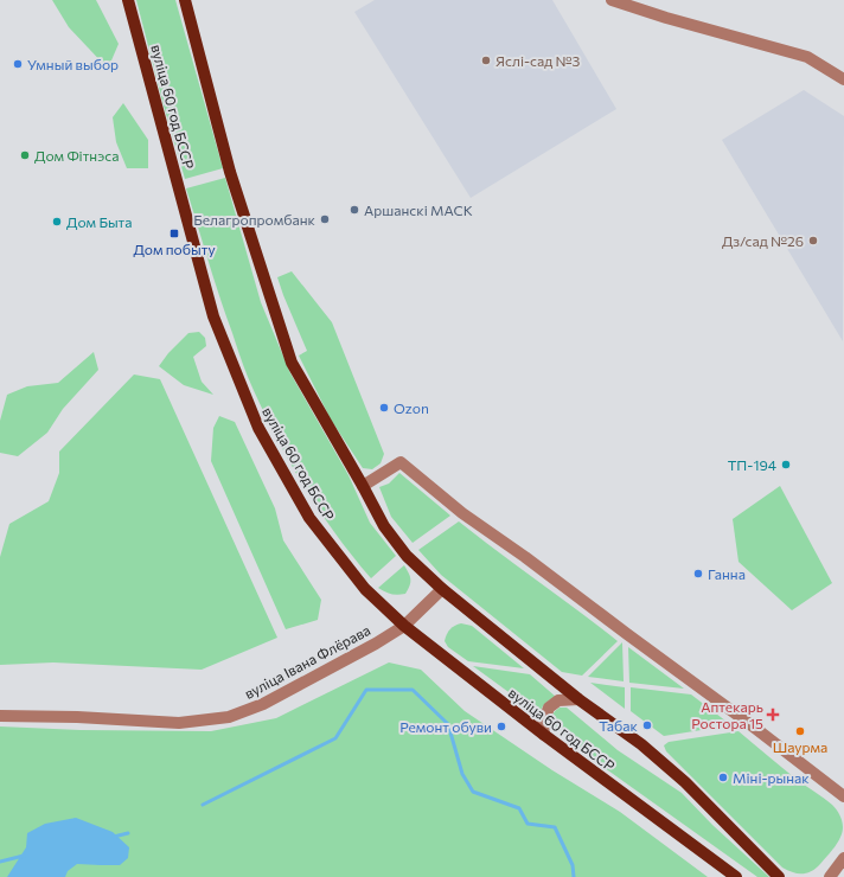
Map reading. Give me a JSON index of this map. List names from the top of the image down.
{
  "streets": {
    "main road": ["вуліца 60 год БССР"],
    "street": ["вуліца Івана Флёрава"]
  },
  "crossings": [
    ["вуліца 60 год БССР", "вуліца Івана Флёрава"]
  ],
  "places": {
    "other": [
      "Яслі-сад №3",
      "Умный выбор",
      "Дом Фітнэса",
      "Аршанскі МАСК",
      "Белагропромбанк",
      "Дом Быта",
      "Дз/сад №26",
      "Ozon",
      "ТП-194",
      "Ганна",
      "Табак",
      "Ремонт обуви",
      "Шаурма",
      "Міні-рынак"
    ],
    "transit": ["Дом побыту"],
    "health": ["Аптекарь Ростора 15"]
  }
}
